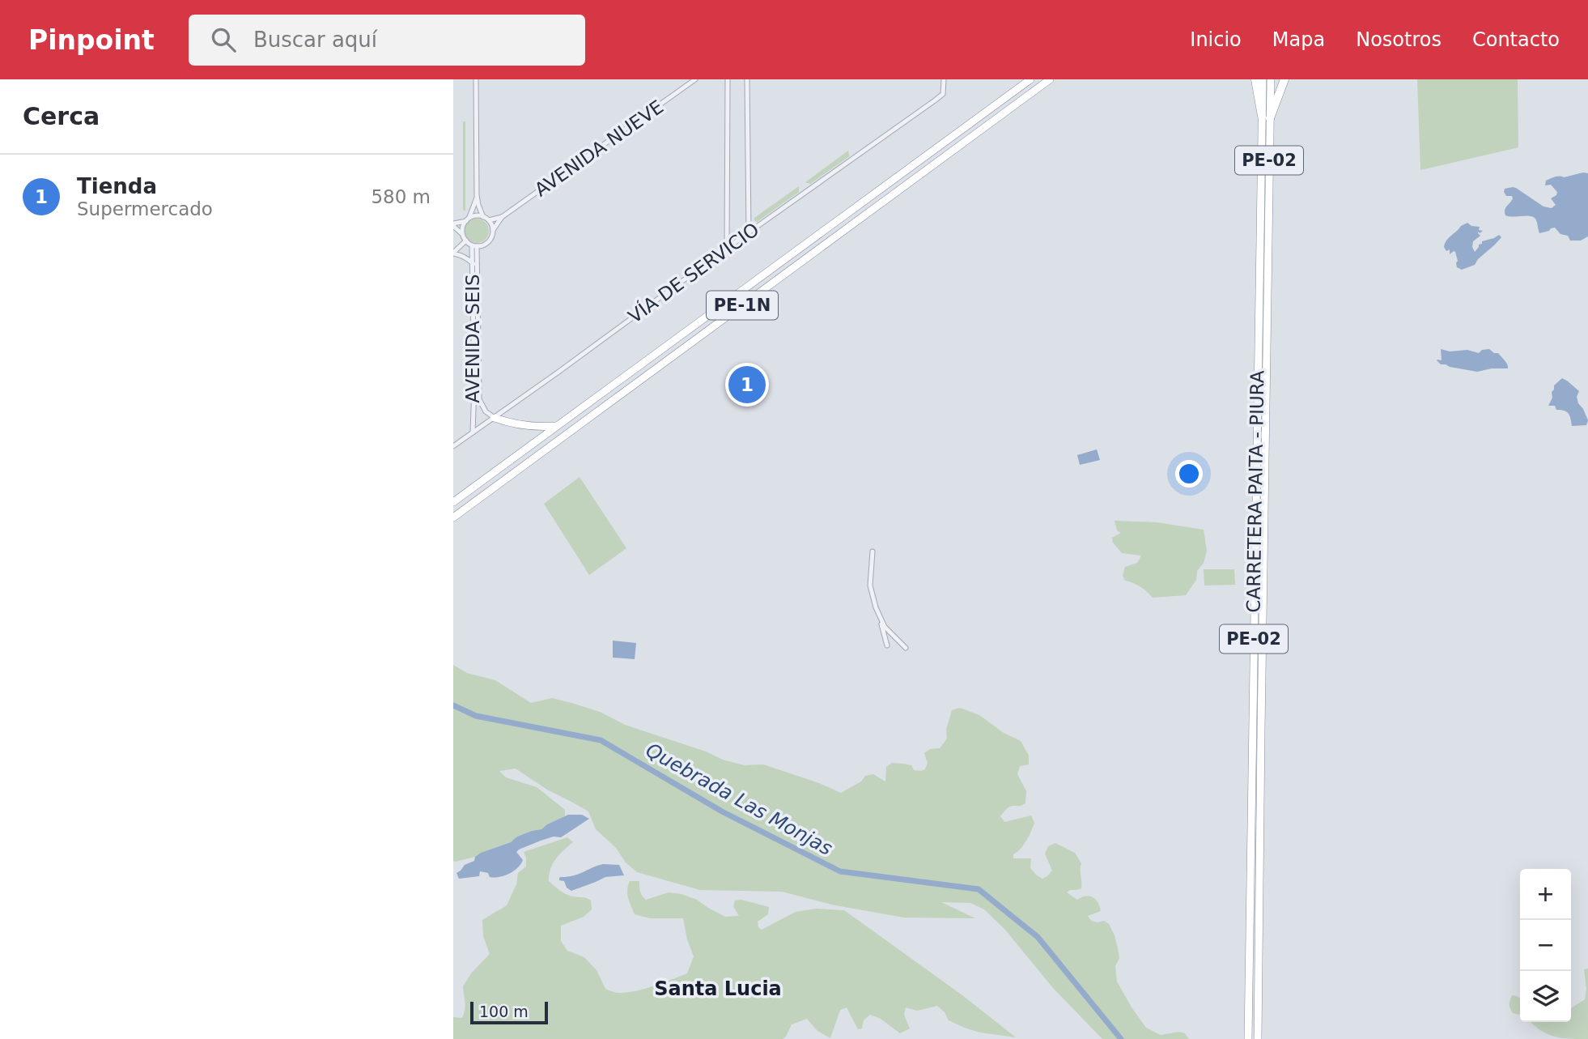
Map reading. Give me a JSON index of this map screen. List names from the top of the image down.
{
  "streets": {
    "highway": ["PE-02", "PE-1N", "CARRETERA PAITA - PIURA"],
    "street": ["AVENIDA NUEVE", "VÍA DE SERVICIO", "AVENIDA SEIS"]
  },
  "crossings": [
    ["AVENIDA NUEVE", "AVENIDA SEIS"],
    ["VÍA DE SERVICIO", "AVENIDA SEIS"]
  ],
  "districts": ["Santa Lucia"],
  "water": ["Quebrada Las Monjas"],
  "scale_bar": "100 m",
  "page": {
    "header": "Pinpoint",
    "search": "Buscar aquí",
    "nav": [
      "Inicio",
      "Mapa",
      "Nosotros",
      "Contacto"
    ],
    "heading": "Cerca",
    "list": [
      {
        "mark": "1",
        "name": "Tienda",
        "note": "Supermercado",
        "value": "580 m"
      }
    ],
    "pins": "1",
    "map_buttons": ["+", "−"],
    "scale": "100 m"
  }
}
